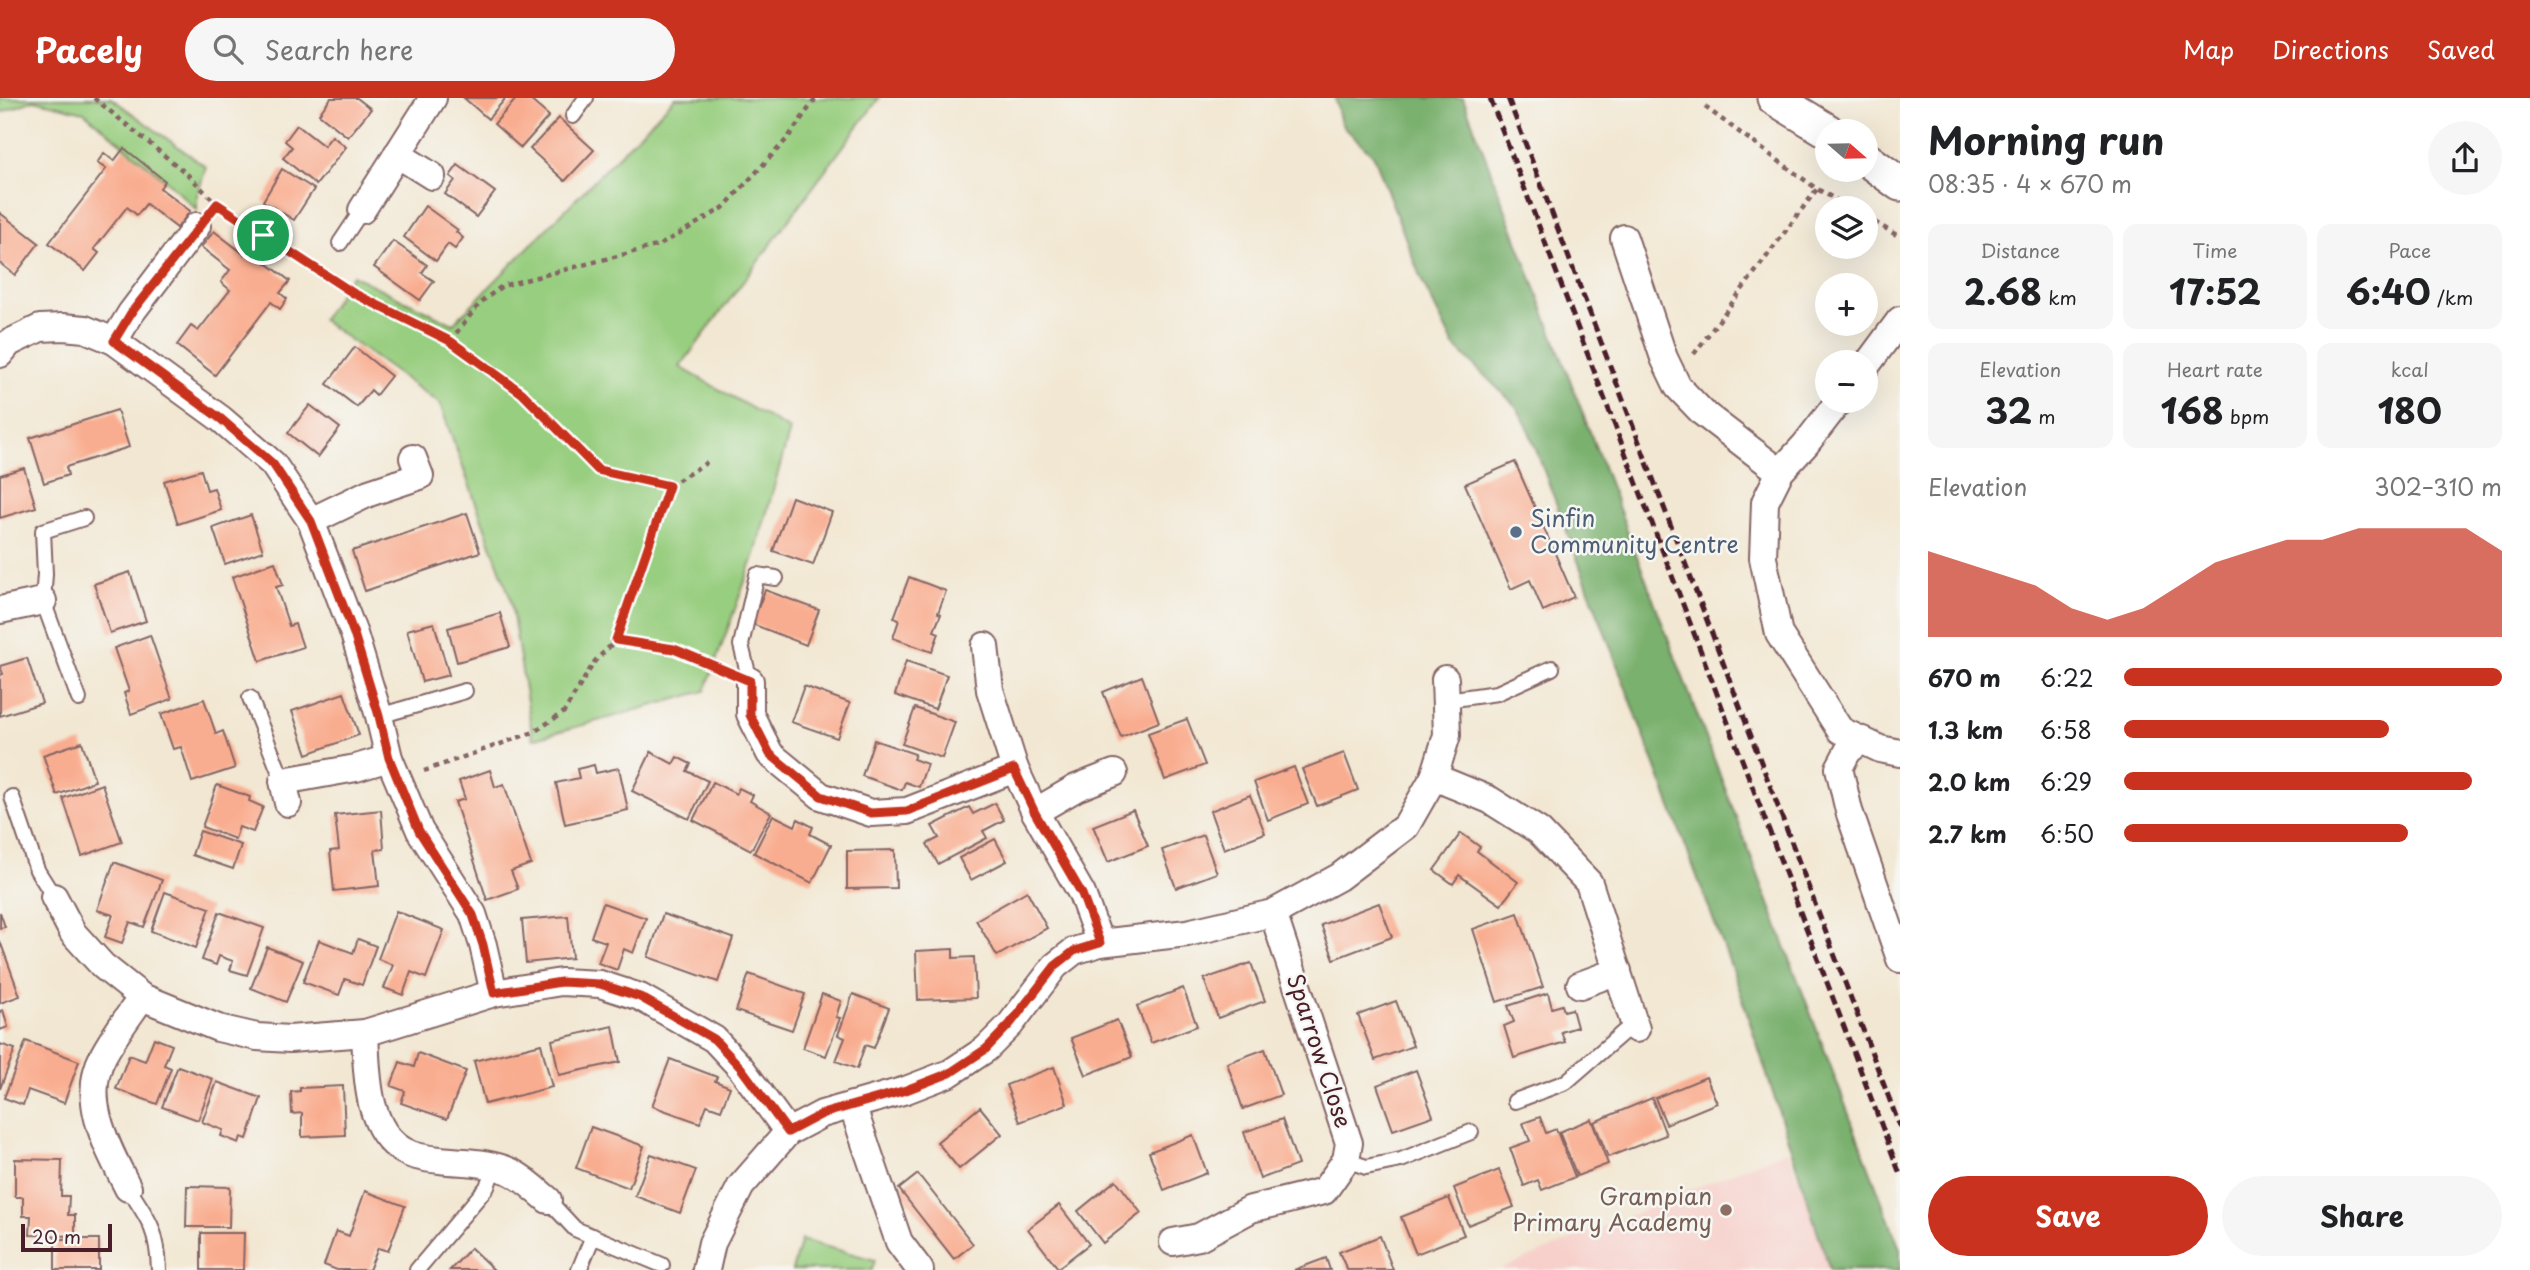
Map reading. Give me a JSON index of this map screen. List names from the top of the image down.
{
  "streets": {
    "street": ["Sparrow Close"]
  },
  "places": ["Sinfin Community Centre", "Grampian Primary Academy"],
  "scale_bar": "20 m",
  "north": "right",
  "page": {
    "header": "Pacely",
    "search": "Search here",
    "nav": ["Map", "Directions", "Saved"],
    "heading": ["Morning run", "08:35 · 4 × 670 m"],
    "map_buttons": ["+", "−"],
    "stats": [
      ["Distance", "2.68 km"],
      ["Time", "17:52"],
      ["Pace", "6:40 /km"],
      ["Elevation", "32 m"],
      ["Heart rate", "168 bpm"],
      ["kcal", "180"]
    ],
    "chart": ["Elevation", "302–310 m"],
    "list": [
      {
        "name": "670 m",
        "note": "6:22"
      },
      {
        "name": "1.3 km",
        "note": "6:58"
      },
      {
        "name": "2.0 km",
        "note": "6:29"
      },
      {
        "name": "2.7 km",
        "note": "6:50"
      }
    ],
    "buttons": ["Save", "Share"],
    "scale": "20 m"
  }
}
